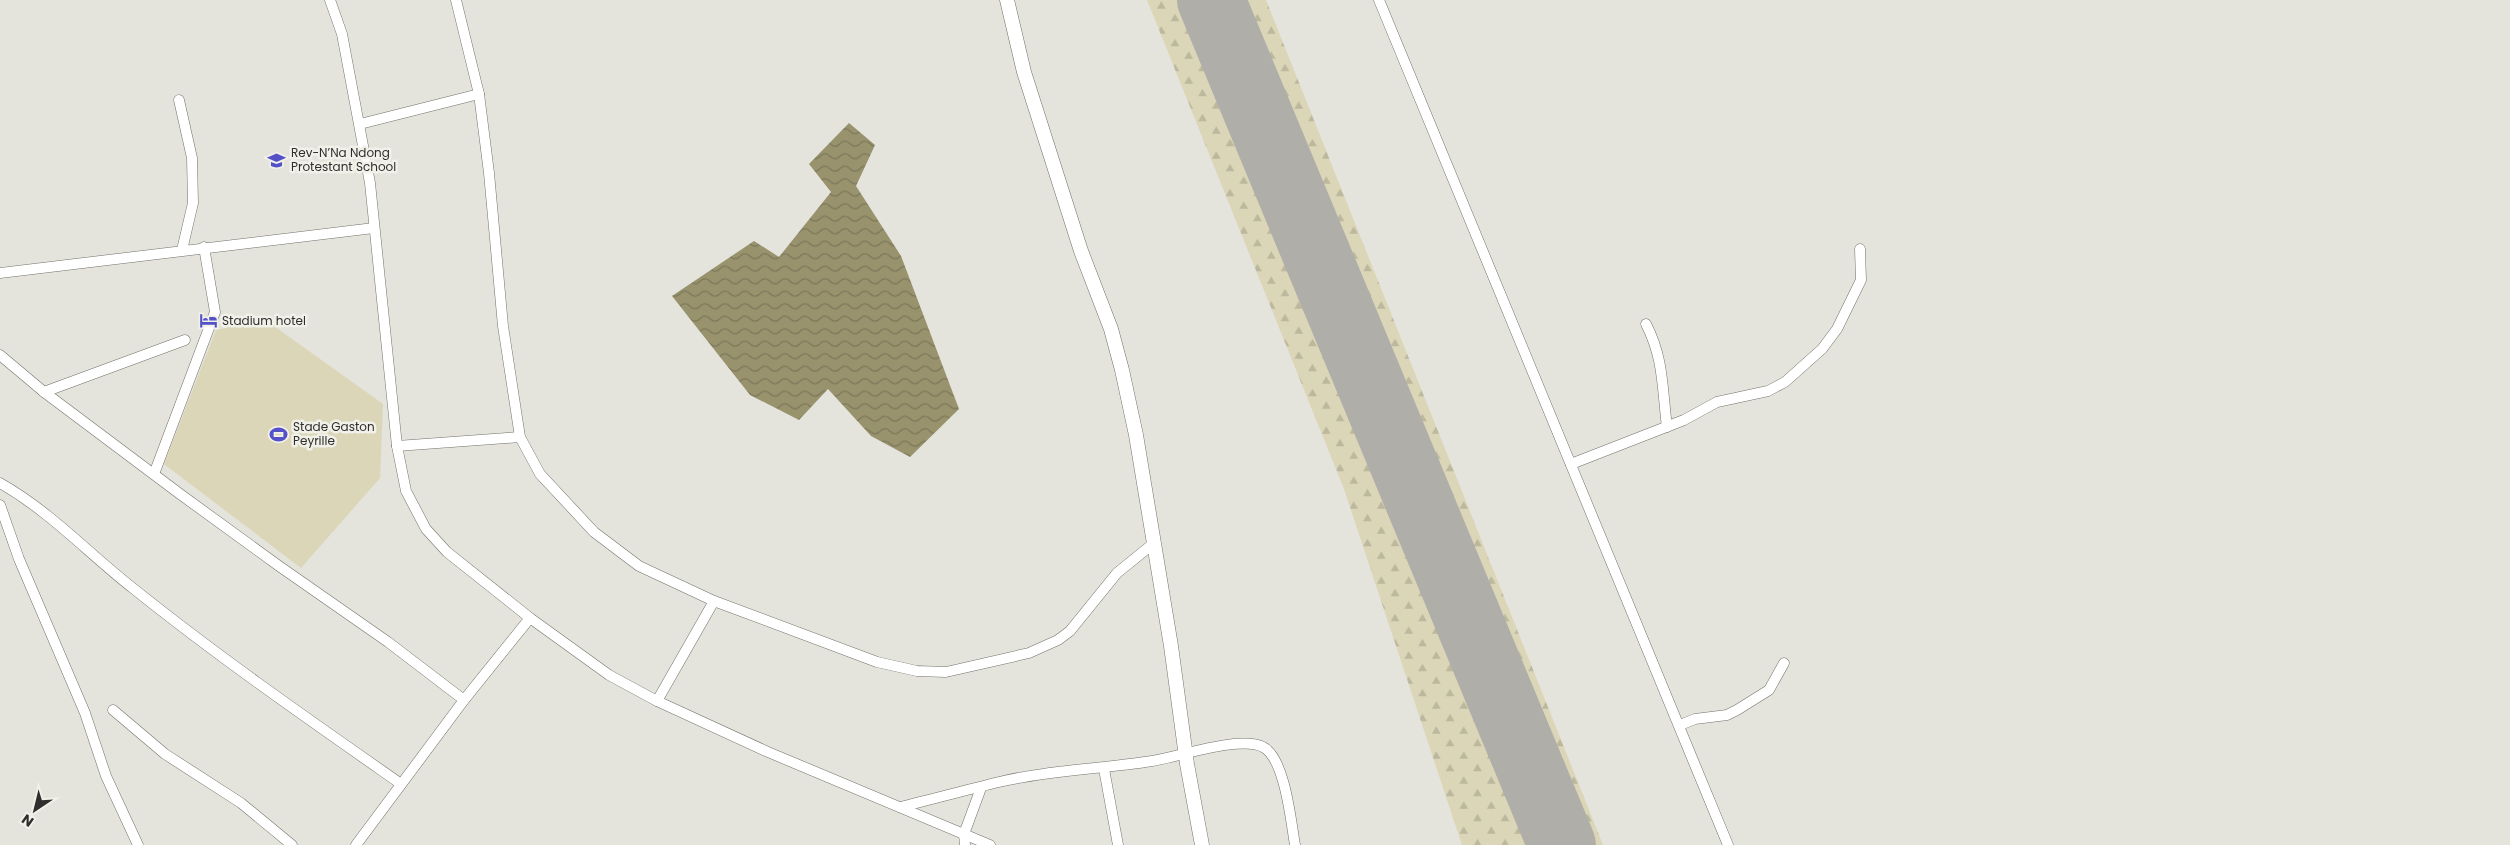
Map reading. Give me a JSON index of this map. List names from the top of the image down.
{
  "places": {
    "school or university": ["Rev-N’Na Ndong Protestant School"],
    "hotel": ["Stadium hotel"],
    "sports": ["Stade Gaston Peyrille"]
  },
  "north": "bottom left"
}
